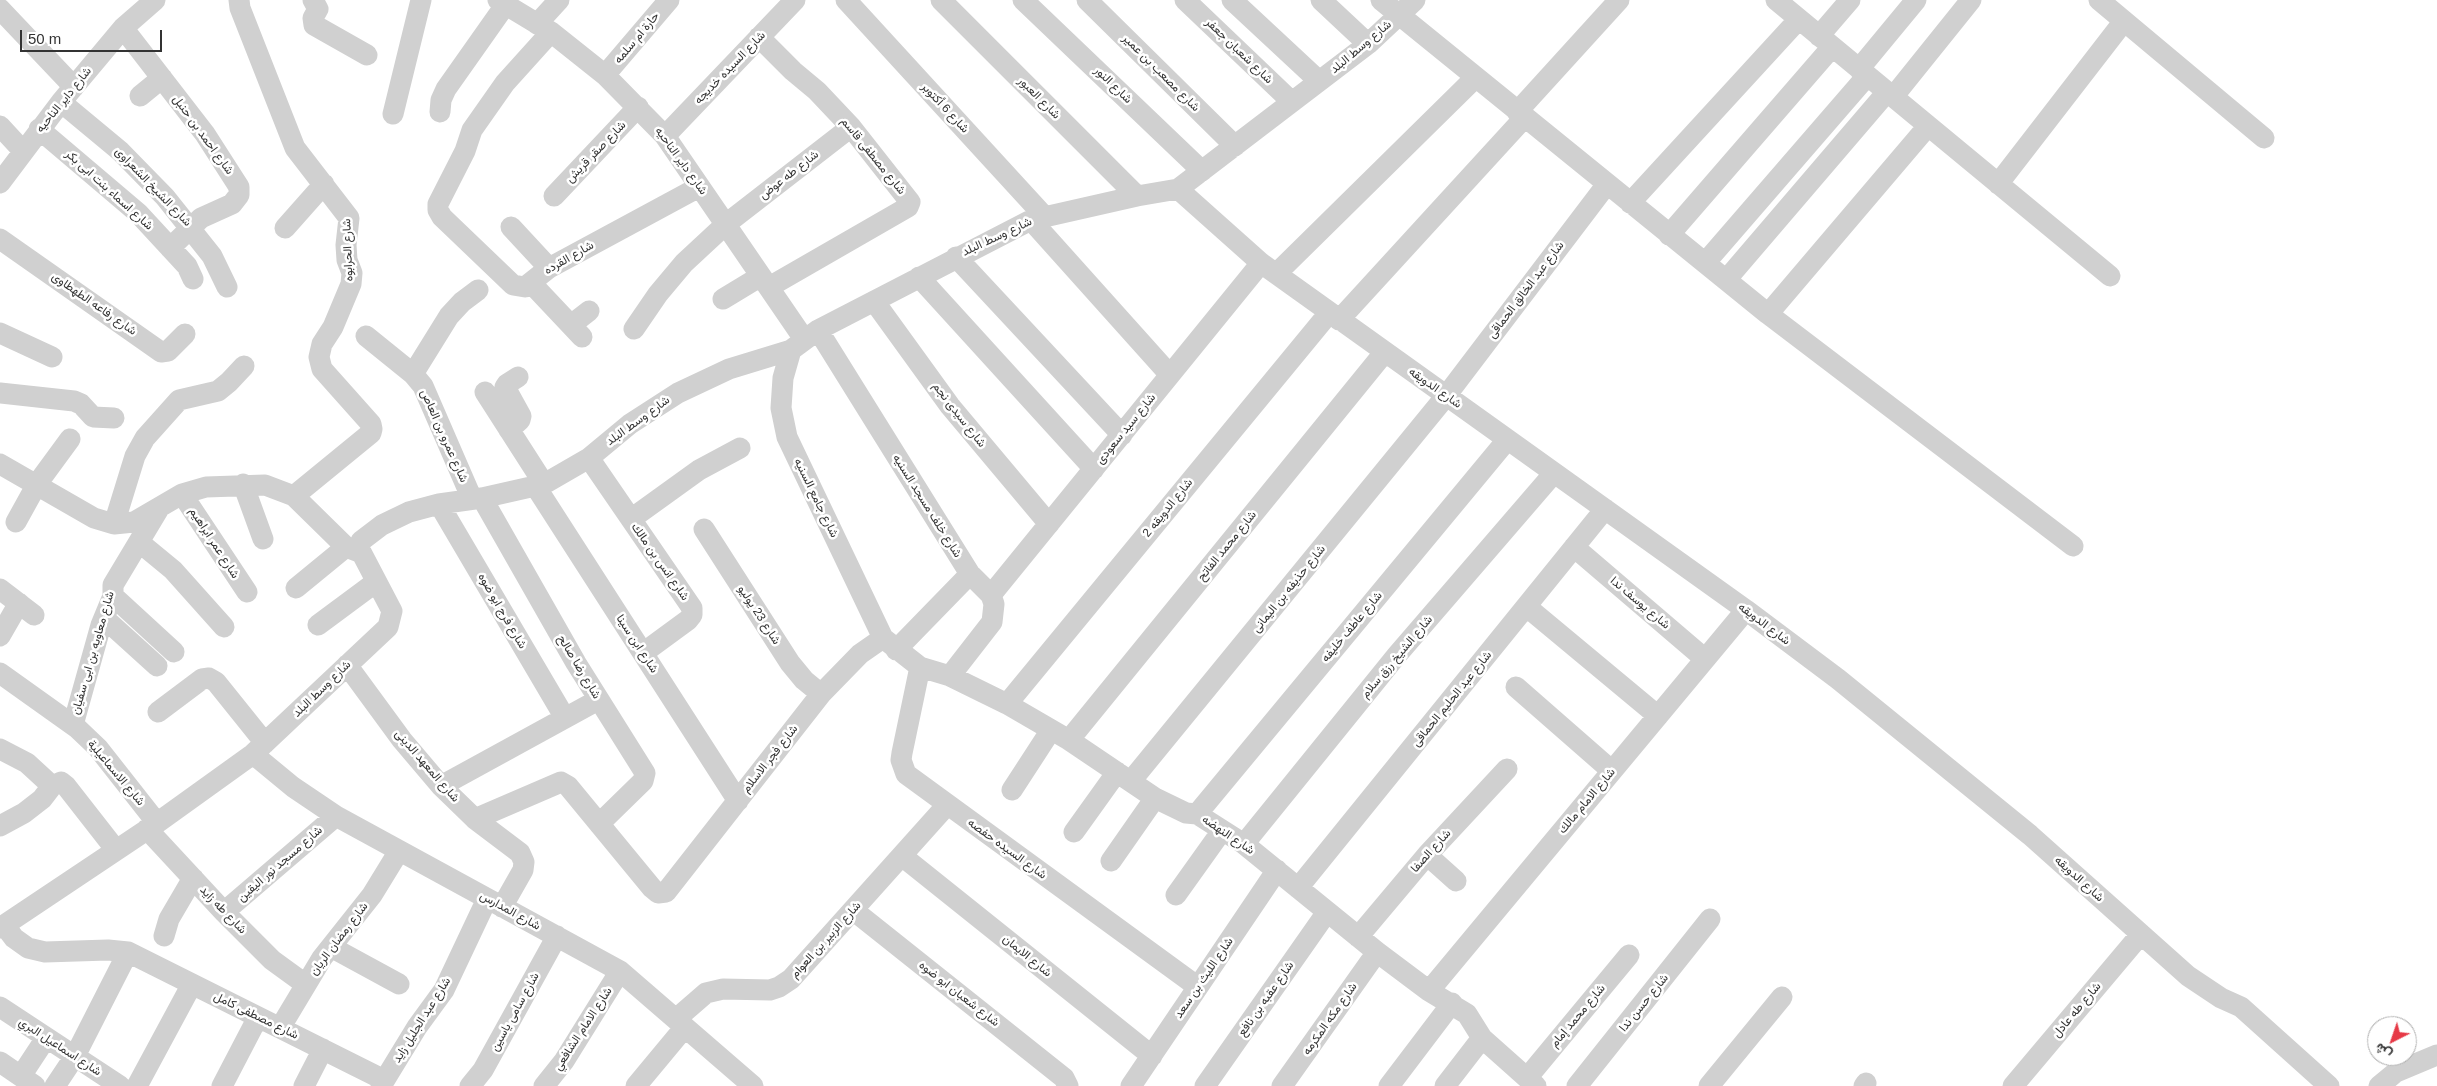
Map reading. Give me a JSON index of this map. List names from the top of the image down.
{
  "streets": {
    "street": [
      "حارة ام سلمه",
      "شارع وسط البلد",
      "شارع شعبان جعفر",
      "شارع السيده خديجه",
      "شارع مصعب بن عمير",
      "شارع النور",
      "شارع العبور",
      "شارع داير الناحيه",
      "شارع 6 أكتوبر",
      "شارع احمد بن حنبل",
      "شارع صقر قريش",
      "شارع مصطفى قاسم",
      "شارع طه عوض",
      "شارع الشيخ الشعراوى",
      "شارع اسماء بنت ابى بكر",
      "شارع الحرابوه",
      "شارع القرده",
      "شارع عبد الخالق الحماقى",
      "شارع رفاعه الطهطاوى",
      "شارع الدويقه",
      "شارع سيدى نجم",
      "شارع سيد سعودى",
      "شارع عمرو بن العاص",
      "شارع جامع السنيه",
      "شارع خلف مسجد السنيه",
      "شارع الدويقه 2",
      "شارع عمر ابراهيم",
      "شارع محمد الفاتح",
      "شارع انس بن مالك",
      "شارع حذيفه بن اليمانى",
      "شارع يوسف ندا",
      "شارع فرج ابو ضوه",
      "شارع 23 يوليو",
      "شارع عاطف خليفه",
      "شارع ابن سينا",
      "شارع معاويه بن ابى سفيان",
      "شارع الشيخ رزق سلام",
      "شارع رضا صالح",
      "شارع عبد الحليم الحماقى",
      "شارع فجر الاسلام",
      "شارع المعهد الدينى",
      "شارع الاسماعيلية",
      "شارع الامام مالك",
      "شارع النهضه",
      "شارع السيده حفصه",
      "شارع الصفا",
      "شارع مسجد نور اليقين",
      "شارع طه زايد",
      "شارع المدارس",
      "شارع رمضان الريان",
      "شارع الزبير بن العوام",
      "شارع الايمان",
      "شارع الليث بن سعد",
      "شارع شعبان ابو ضوه",
      "شارع عقبه بن نافع",
      "شارع حسن ندا",
      "شارع طه عادل",
      "شارع سامى ياسين",
      "شارع مصطفى كامل",
      "شارع محمد إمام",
      "شارع مكه المكرمه",
      "شارع عبد الجليل زايد",
      "شارع الامام الشافعي",
      "شارع اسماعيل البري"
    ]
  },
  "crossings": [
    ["حارة ام سلمه", "شارع داير الناحيه"],
    ["شارع وسط البلد", "شارع شعبان جعفر"],
    ["شارع وسط البلد", "شارع مصعب بن عمير"],
    ["شارع وسط البلد", "شارع النور"],
    ["شارع وسط البلد", "شارع العبور"],
    ["شارع وسط البلد", "شارع داير الناحيه"],
    ["شارع وسط البلد", "شارع 6 أكتوبر"],
    ["شارع وسط البلد", "شارع الدويقه"],
    ["شارع وسط البلد", "شارع سيدى نجم"],
    ["شارع وسط البلد", "شارع عمرو بن العاص"],
    ["شارع وسط البلد", "شارع جامع السنيه"],
    ["شارع وسط البلد", "شارع خلف مسجد السنيه"],
    ["شارع وسط البلد", "شارع انس بن مالك"],
    ["شارع وسط البلد", "شارع فرج ابو ضوه"],
    ["شارع وسط البلد", "شارع ابن سينا"],
    ["شارع وسط البلد", "شارع رضا صالح"],
    ["شارع وسط البلد", "شارع المعهد الدينى"],
    ["شارع وسط البلد", "شارع الاسماعيلية"],
    ["شارع وسط البلد", "شارع طه زايد"],
    ["شارع وسط البلد", "شارع المدارس"],
    ["شارع وسط البلد", "شارع مصطفى كامل"],
    ["شارع السيده خديجه", "شارع داير الناحيه"],
    ["شارع السيده خديجه", "شارع مصطفى قاسم"],
    ["شارع داير الناحيه", "شارع احمد بن حنبل"],
    ["شارع داير الناحيه", "شارع صقر قريش"],
    ["شارع داير الناحيه", "شارع مصطفى قاسم"],
    ["شارع داير الناحيه", "شارع طه عوض"],
    ["شارع داير الناحيه", "شارع الشيخ الشعراوى"],
    ["شارع داير الناحيه", "شارع اسماء بنت ابى بكر"],
    ["شارع داير الناحيه", "شارع القرده"],
    ["شارع داير الناحيه", "شارع جامع السنيه"],
    ["شارع داير الناحيه", "شارع خلف مسجد السنيه"],
    ["شارع 6 أكتوبر", "شارع سيد سعودى"],
    ["شارع احمد بن حنبل", "شارع الشيخ الشعراوى"],
    ["شارع احمد بن حنبل", "شارع اسماء بنت ابى بكر"],
    ["شارع مصطفى قاسم", "شارع طه عوض"],
    ["شارع عبد الخالق الحماقى", "شارع الدويقه"],
    ["شارع عبد الخالق الحماقى", "شارع حذيفه بن اليمانى"],
    ["شارع الدويقه", "شارع سيد سعودى"],
    ["شارع الدويقه", "شارع الدويقه 2"],
    ["شارع الدويقه", "شارع محمد الفاتح"],
    ["شارع الدويقه", "شارع حذيفه بن اليمانى"],
    ["شارع الدويقه", "شارع عاطف خليفه"],
    ["شارع الدويقه", "شارع الشيخ رزق سلام"],
    ["شارع الدويقه", "شارع عبد الحليم الحماقى"],
    ["شارع الدويقه", "شارع الامام مالك"],
    ["شارع الدويقه", "شارع طه عادل"],
    ["شارع سيدى نجم", "شارع سيد سعودى"],
    ["شارع سيد سعودى", "شارع خلف مسجد السنيه"],
    ["شارع عمرو بن العاص", "شارع رضا صالح"],
    ["شارع جامع السنيه", "شارع خلف مسجد السنيه"],
    ["شارع جامع السنيه", "شارع فجر الاسلام"],
    ["شارع جامع السنيه", "شارع النهضه"],
    ["شارع خلف مسجد السنيه", "شارع فجر الاسلام"],
    ["شارع الدويقه 2", "شارع النهضه"],
    ["شارع محمد الفاتح", "شارع النهضه"],
    ["شارع انس بن مالك", "شارع ابن سينا"],
    ["شارع حذيفه بن اليمانى", "شارع النهضه"],
    ["شارع يوسف ندا", "شارع عبد الحليم الحماقى"],
    ["شارع يوسف ندا", "شارع الامام مالك"],
    ["شارع 23 يوليو", "شارع فجر الاسلام"],
    ["شارع عاطف خليفه", "شارع النهضه"],
    ["شارع ابن سينا", "شارع فجر الاسلام"],
    ["شارع معاويه بن ابى سفيان", "شارع الاسماعيلية"],
    ["شارع الشيخ رزق سلام", "شارع النهضه"],
    ["شارع رضا صالح", "شارع فجر الاسلام"],
    ["شارع عبد الحليم الحماقى", "شارع النهضه"],
    ["شارع فجر الاسلام", "شارع النهضه"],
    ["شارع المعهد الدينى", "شارع المدارس"],
    ["شارع المعهد الدينى", "شارع عبد الجليل زايد"],
    ["شارع الاسماعيلية", "شارع طه زايد"],
    ["شارع الامام مالك", "شارع النهضه"],
    ["شارع النهضه", "شارع السيده حفصه"],
    ["شارع النهضه", "شارع الصفا"],
    ["شارع النهضه", "شارع الليث بن سعد"],
    ["شارع النهضه", "شارع عقبه بن نافع"],
    ["شارع النهضه", "شارع محمد إمام"],
    ["شارع النهضه", "شارع مكه المكرمه"],
    ["شارع السيده حفصه", "شارع الزبير بن العوام"],
    ["شارع السيده حفصه", "شارع الليث بن سعد"],
    ["شارع مسجد نور اليقين", "شارع طه زايد"],
    ["شارع مسجد نور اليقين", "شارع المدارس"],
    ["شارع طه زايد", "شارع رمضان الريان"],
    ["شارع المدارس", "شارع رمضان الريان"],
    ["شارع المدارس", "شارع الزبير بن العوام"],
    ["شارع المدارس", "شارع سامى ياسين"],
    ["شارع المدارس", "شارع عبد الجليل زايد"],
    ["شارع المدارس", "شارع الامام الشافعي"],
    ["شارع رمضان الريان", "شارع مصطفى كامل"],
    ["شارع الزبير بن العوام", "شارع الايمان"],
    ["شارع الزبير بن العوام", "شارع شعبان ابو ضوه"],
    ["شارع الايمان", "شارع الليث بن سعد"],
    ["شارع مصطفى كامل", "شارع عبد الجليل زايد"]
  ],
  "scale_bar": "50 m",
  "north": "bottom left"
}
